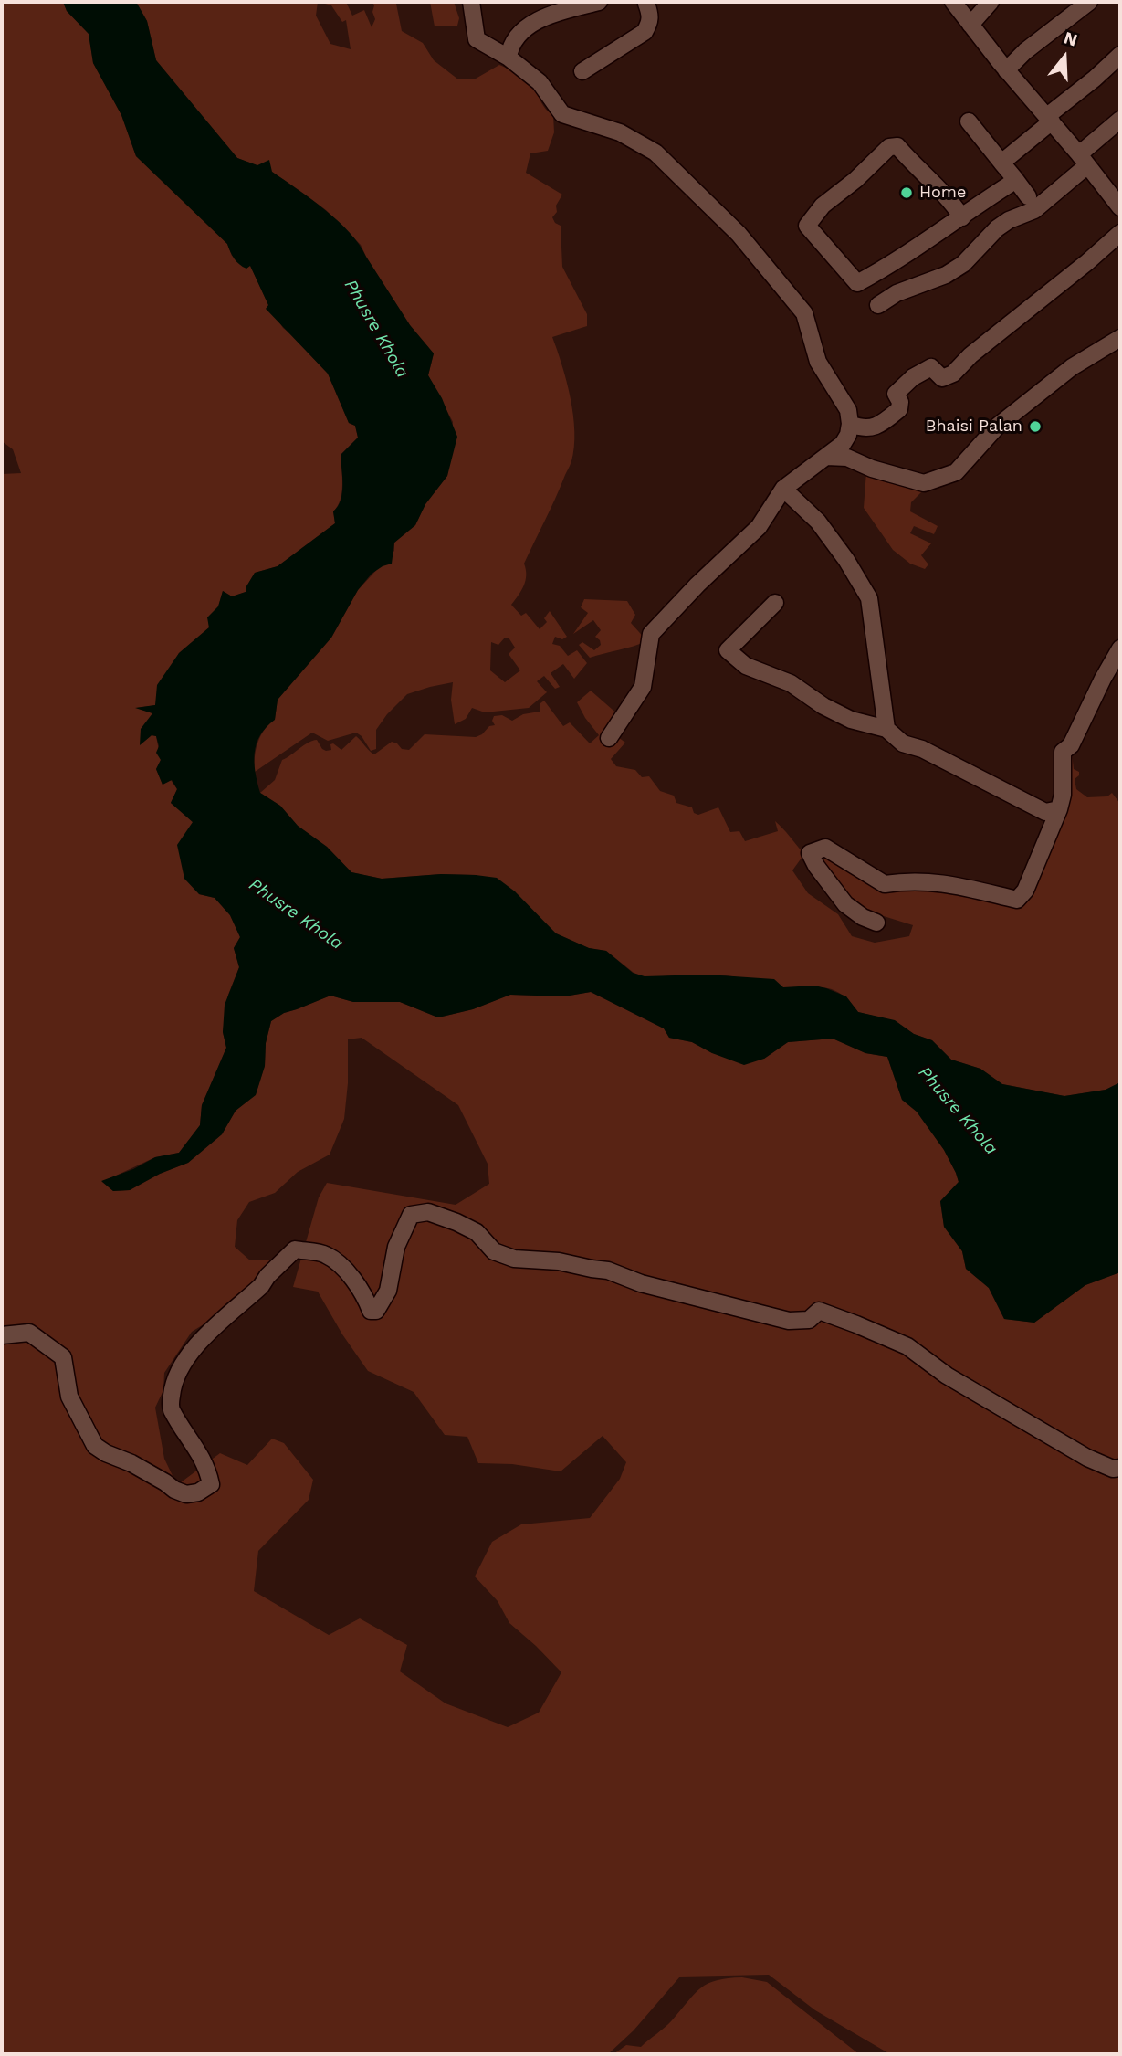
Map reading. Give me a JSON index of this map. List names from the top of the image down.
{
  "water": ["Phusre Khola"],
  "places": ["Home", "Bhaisi Palan"],
  "north": "top"
}
